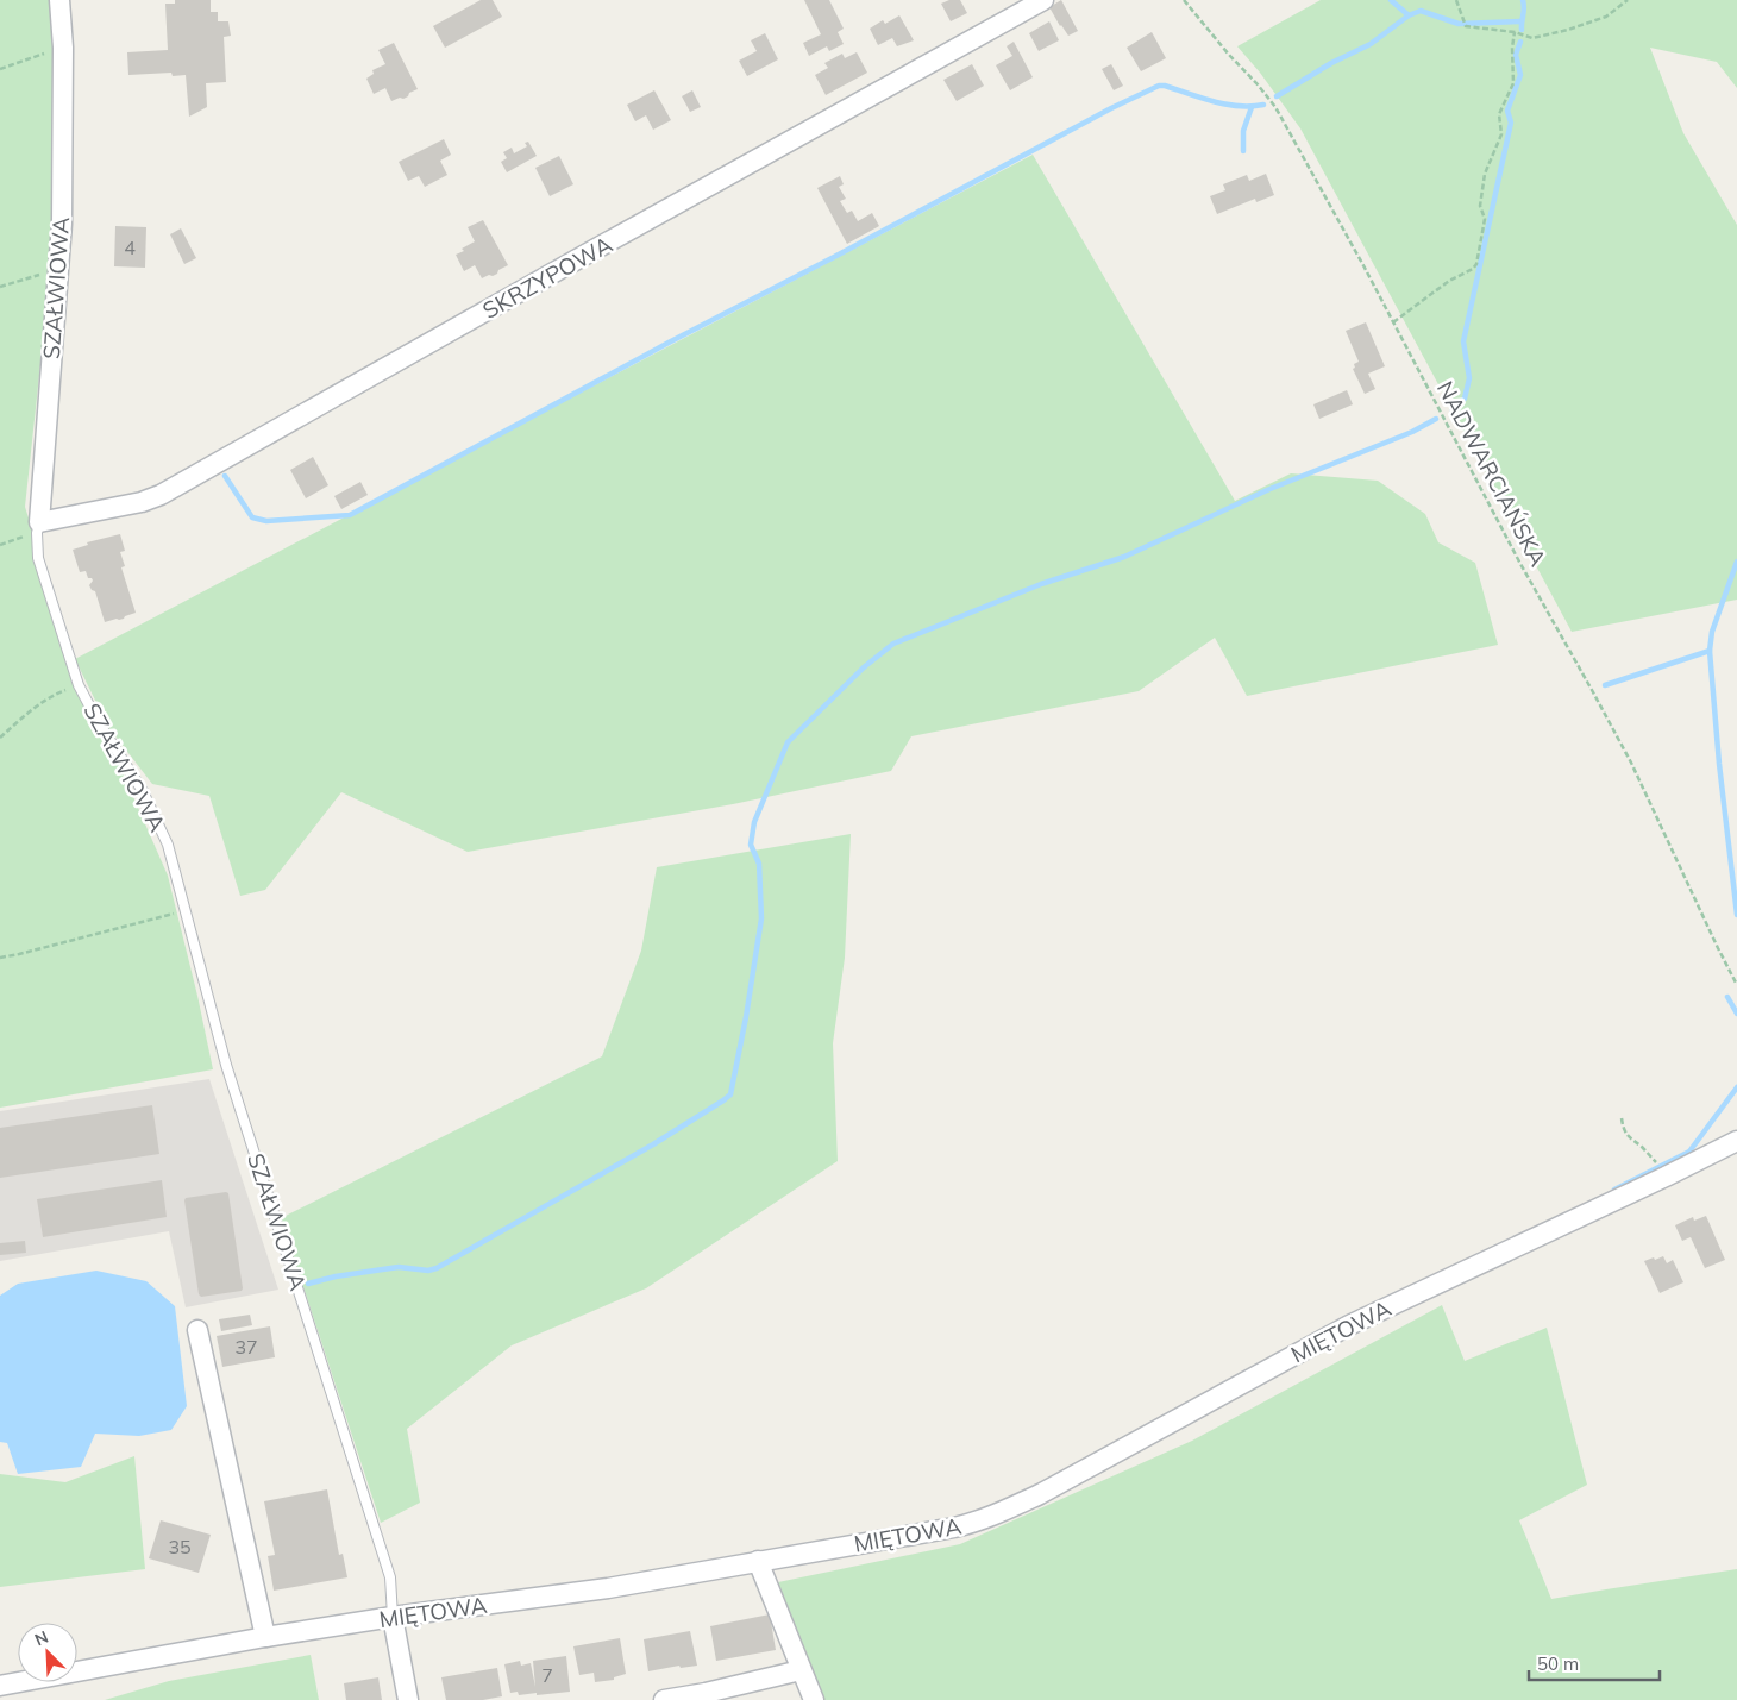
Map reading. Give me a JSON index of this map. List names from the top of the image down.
{
  "streets": {
    "street": ["SKRZYPOWA", "SZAŁWIOWA", "MIĘTOWA"],
    "path": ["NADWARCIAŃSKA"]
  },
  "crossings": [
    ["SKRZYPOWA", "SZAŁWIOWA"],
    ["SZAŁWIOWA", "MIĘTOWA"]
  ],
  "house_numbers": [
    "4",
    "37",
    "35",
    "7"
  ],
  "scale_bar": "50 m",
  "north": "top left"
}
